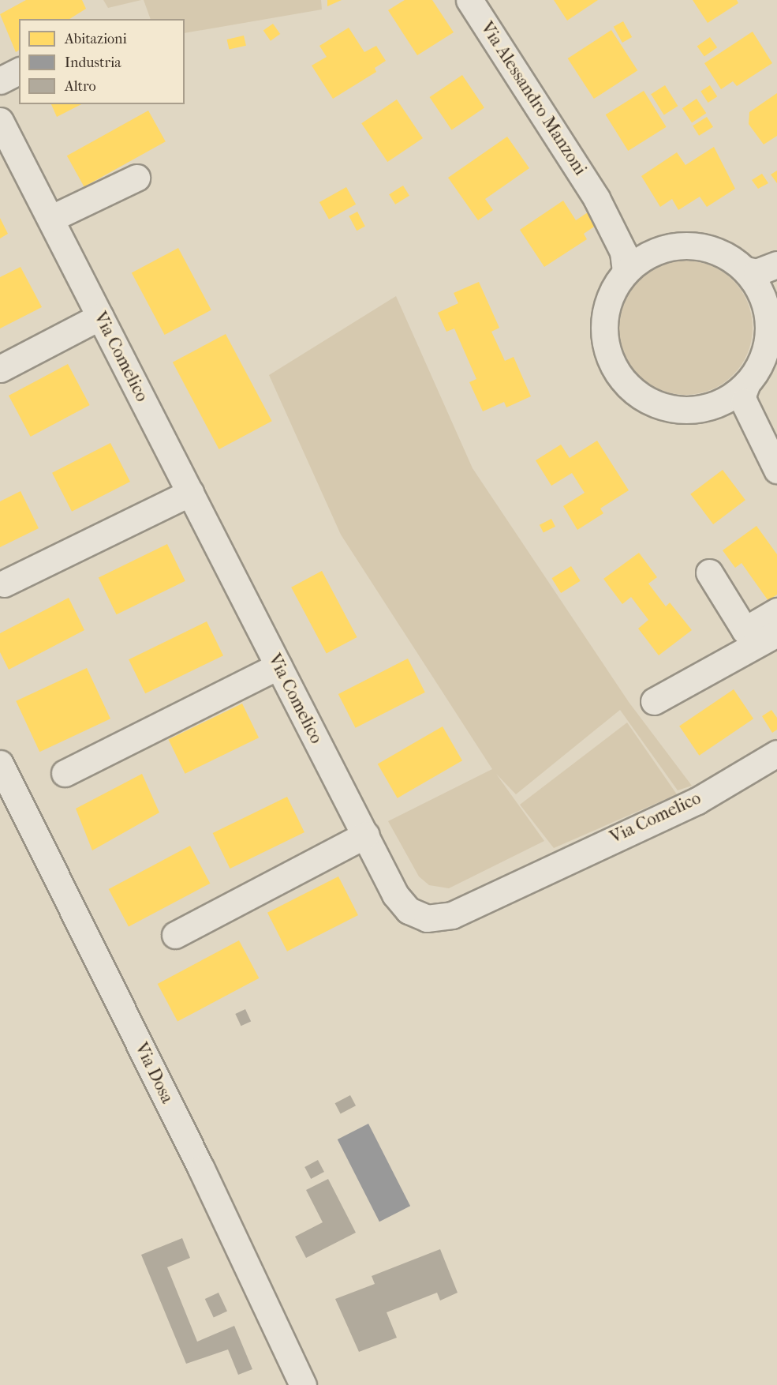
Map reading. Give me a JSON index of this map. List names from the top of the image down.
{
  "streets": {
    "street": ["Via Alessandro Manzoni", "Via Comelico", "Via Dosa"]
  },
  "legend": ["Abitazioni", "Industria", "Altro"]
}
